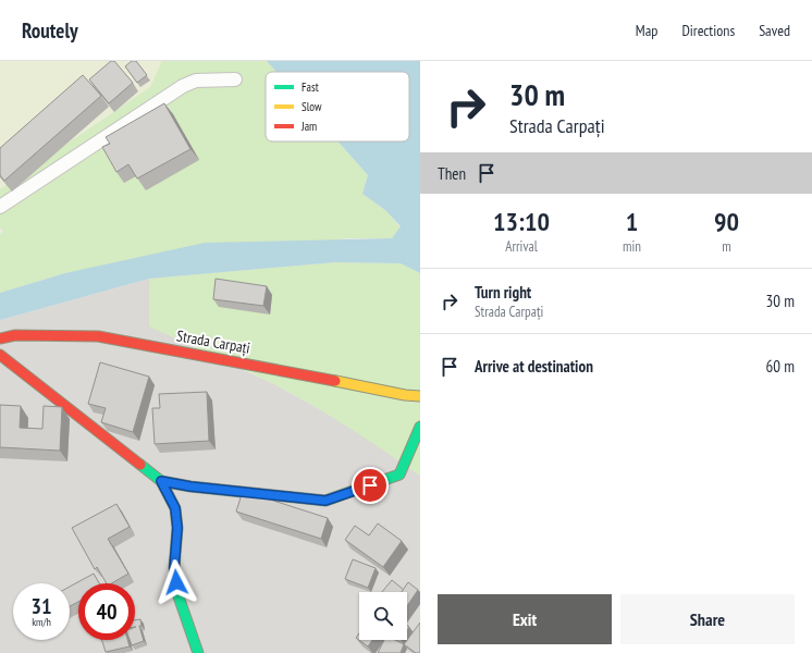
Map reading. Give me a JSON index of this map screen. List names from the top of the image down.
{
  "streets": {
    "street": ["Strada Carpați"]
  },
  "legend": ["Fast", "Slow", "Jam"],
  "page": {
    "header": "Routely",
    "nav": ["Map", "Directions", "Saved"],
    "turn": ["30 m", "Strada Carpați"],
    "then": "Then",
    "eta": [
      "13:10",
      "Arrival",
      "1",
      "min",
      "90",
      "m"
    ],
    "list": [
      {
        "name": "Turn right",
        "note": "Strada Carpați",
        "value": "30 m"
      },
      {
        "name": "Arrive at destination",
        "value": "60 m"
      }
    ],
    "speed": "31 km/h",
    "limit": "40",
    "buttons": ["Exit", "Share"]
  }
}
